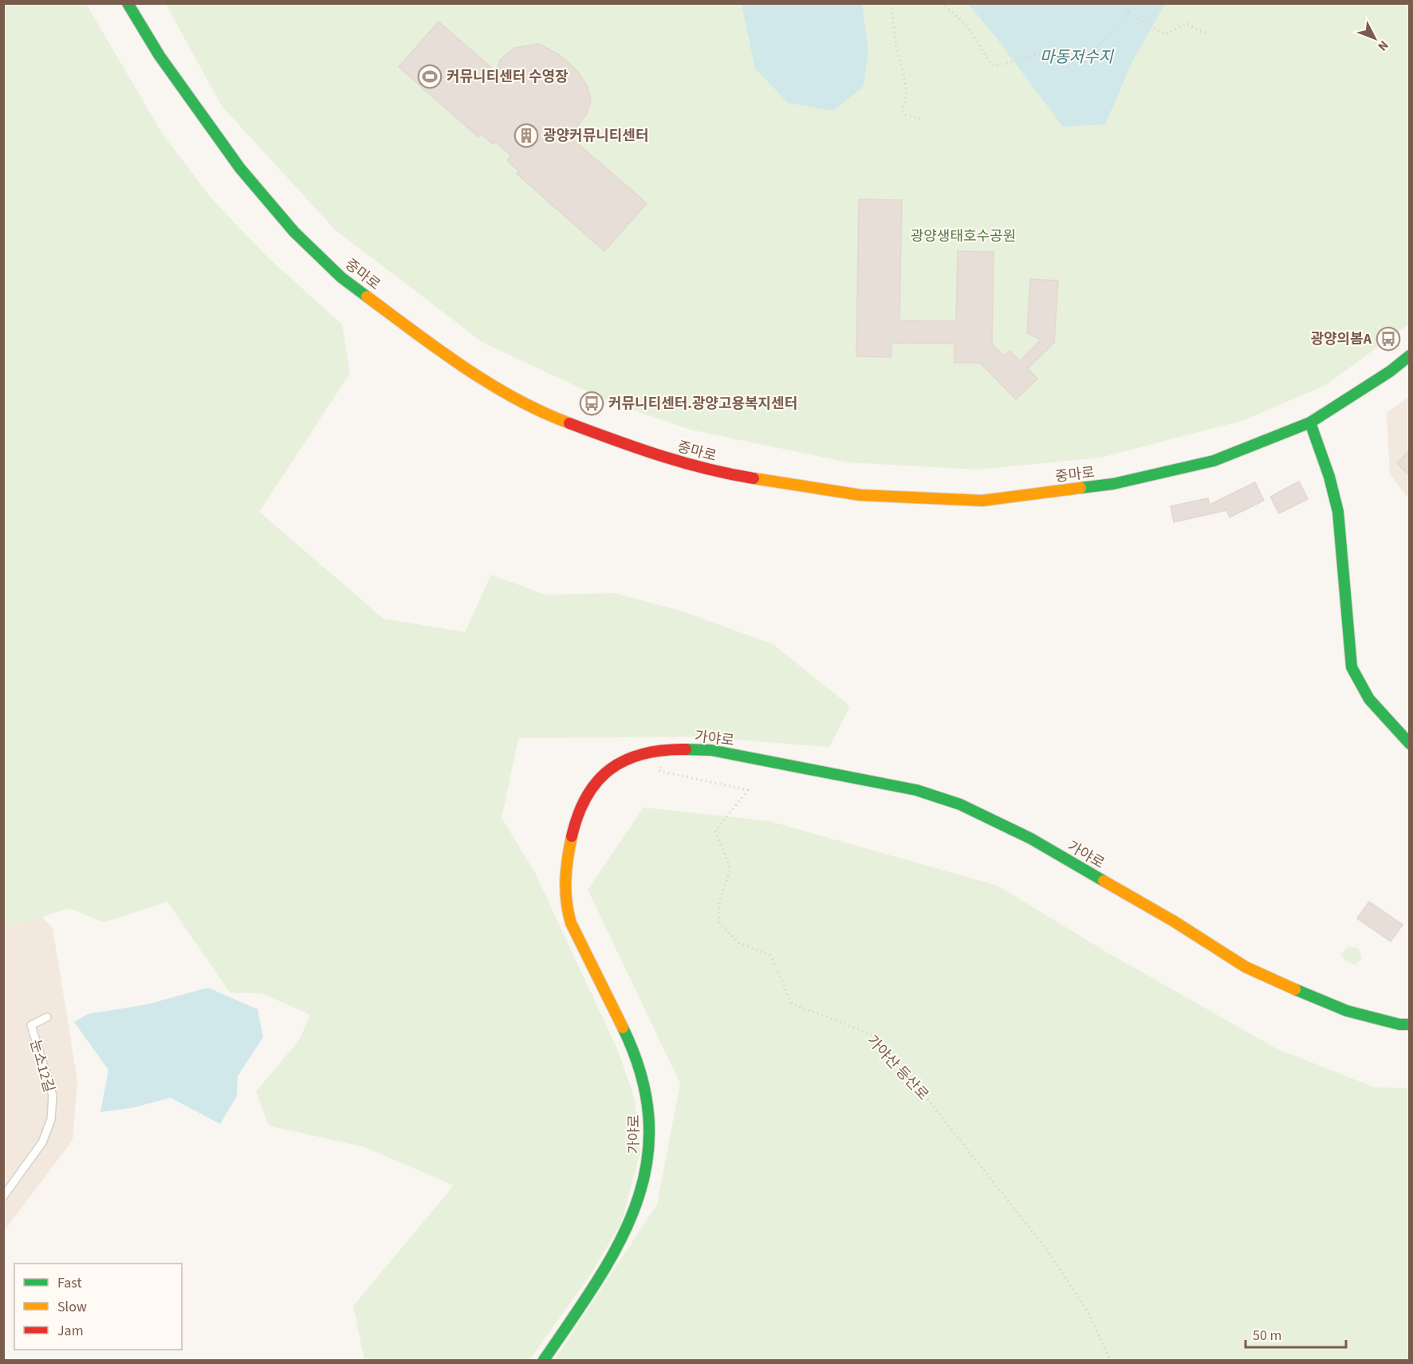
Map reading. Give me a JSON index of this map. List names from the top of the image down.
{
  "streets": {
    "street": ["중마로", "가야로"],
    "lane": ["눈소12길"],
    "path": ["가야산 등산로"]
  },
  "crossings": [
    ["가야로", "가야산 등산로"]
  ],
  "water": ["마동저수지"],
  "parks": ["광양생태호수공원"],
  "places": {
    "sports": ["커뮤니티센터 수영장"],
    "building": ["광양커뮤니티센터"],
    "bus stop": ["광양의봄A", "커뮤니티센터.광양고용복지센터"]
  },
  "legend": ["Fast", "Slow", "Jam"],
  "scale_bar": "50 m",
  "north": "bottom right"
}
